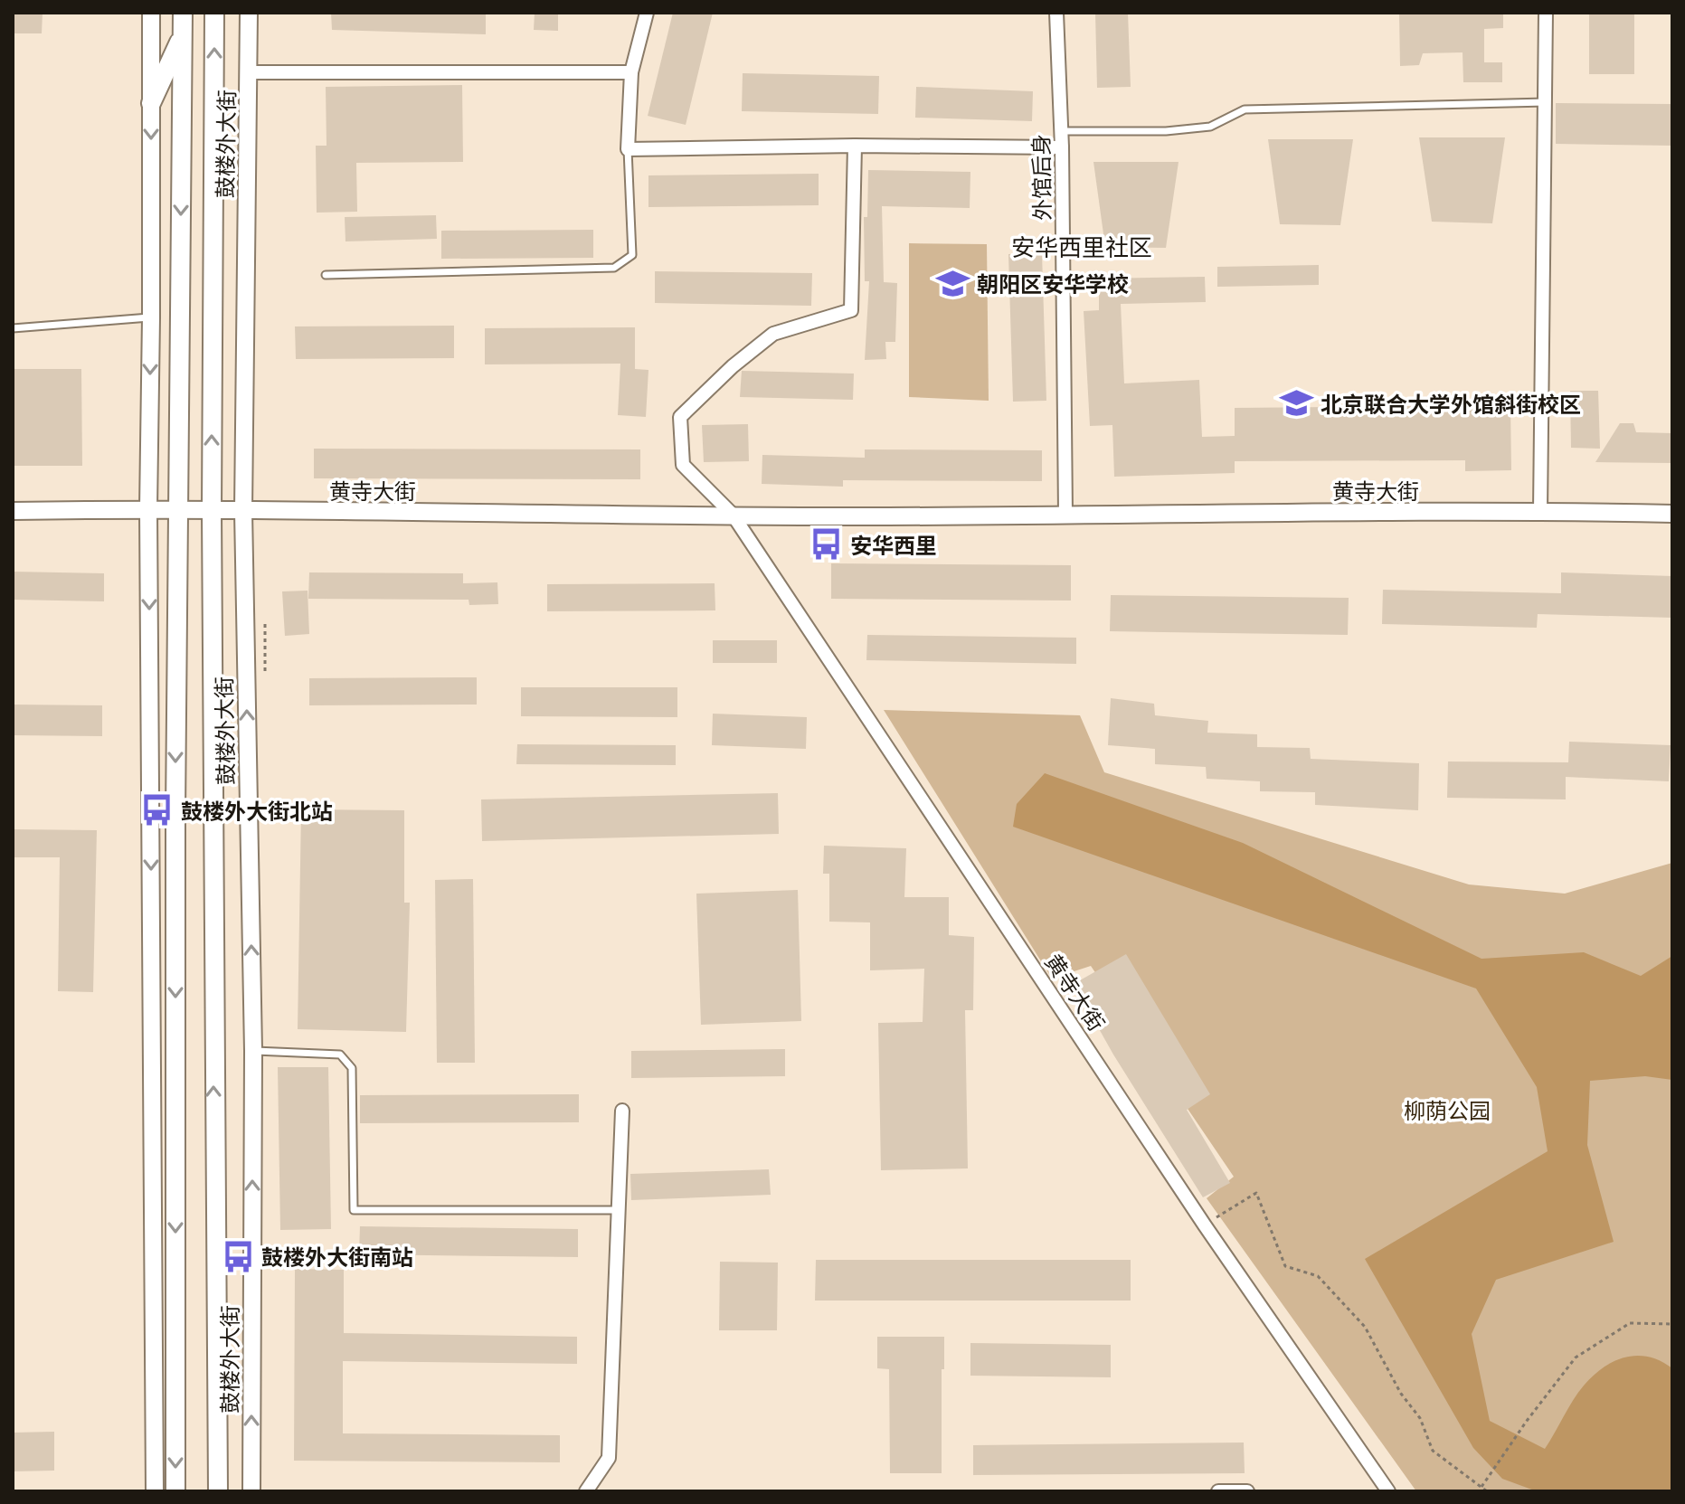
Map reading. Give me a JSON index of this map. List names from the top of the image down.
{
  "streets": {
    "main road": ["鼓楼外大街"],
    "street": ["外馆后身", "黄寺大街"]
  },
  "crossings": [
    ["鼓楼外大街", "黄寺大街"],
    ["外馆后身", "黄寺大街"]
  ],
  "districts": ["安华西里社区"],
  "parks": ["柳荫公园"],
  "places": {
    "school or university": ["朝阳区安华学校", "北京联合大学外馆斜街校区"],
    "bus stop": ["安华西里", "鼓楼外大街北站", "鼓楼外大街南站"]
  }
}
